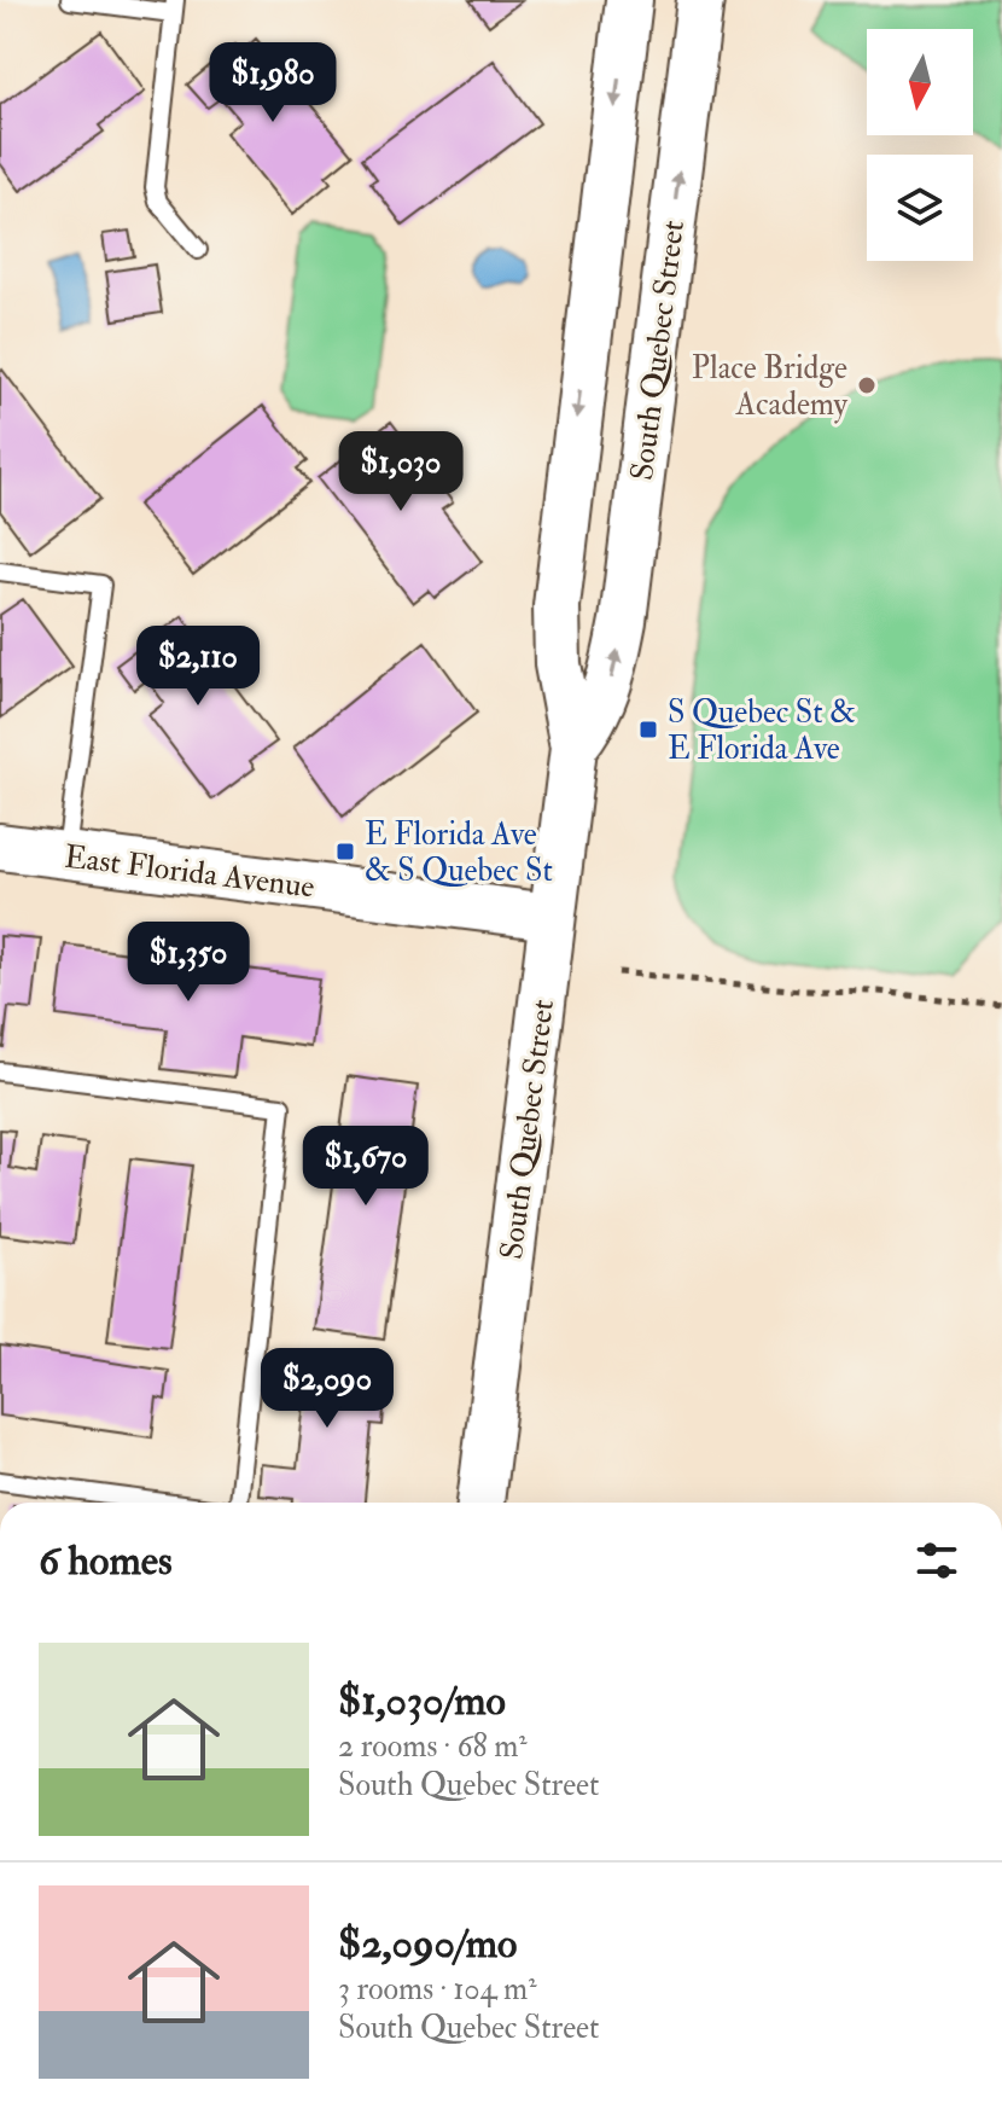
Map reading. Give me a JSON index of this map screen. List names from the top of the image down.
{
  "streets": {
    "main road": ["South Quebec Street", "East Florida Avenue"]
  },
  "crossings": [
    ["South Quebec Street", "East Florida Avenue"]
  ],
  "places": {
    "other": ["Place Bridge Academy"],
    "transit": ["S Quebec St & E Florida Ave", "E Florida Ave & S Quebec St"]
  },
  "north": "bottom",
  "page": {
    "price": [
      "$1,980",
      "$1,030",
      "$2,110",
      "$1,350",
      "$1,670",
      "$2,090"
    ],
    "heading": "6 homes",
    "list": [
      {
        "name": "$1,030/mo",
        "note": "2 rooms · 68 m² · South Quebec Street"
      },
      {
        "name": "$2,090/mo",
        "note": "3 rooms · 104 m² · South Quebec Street"
      }
    ]
  }
}
